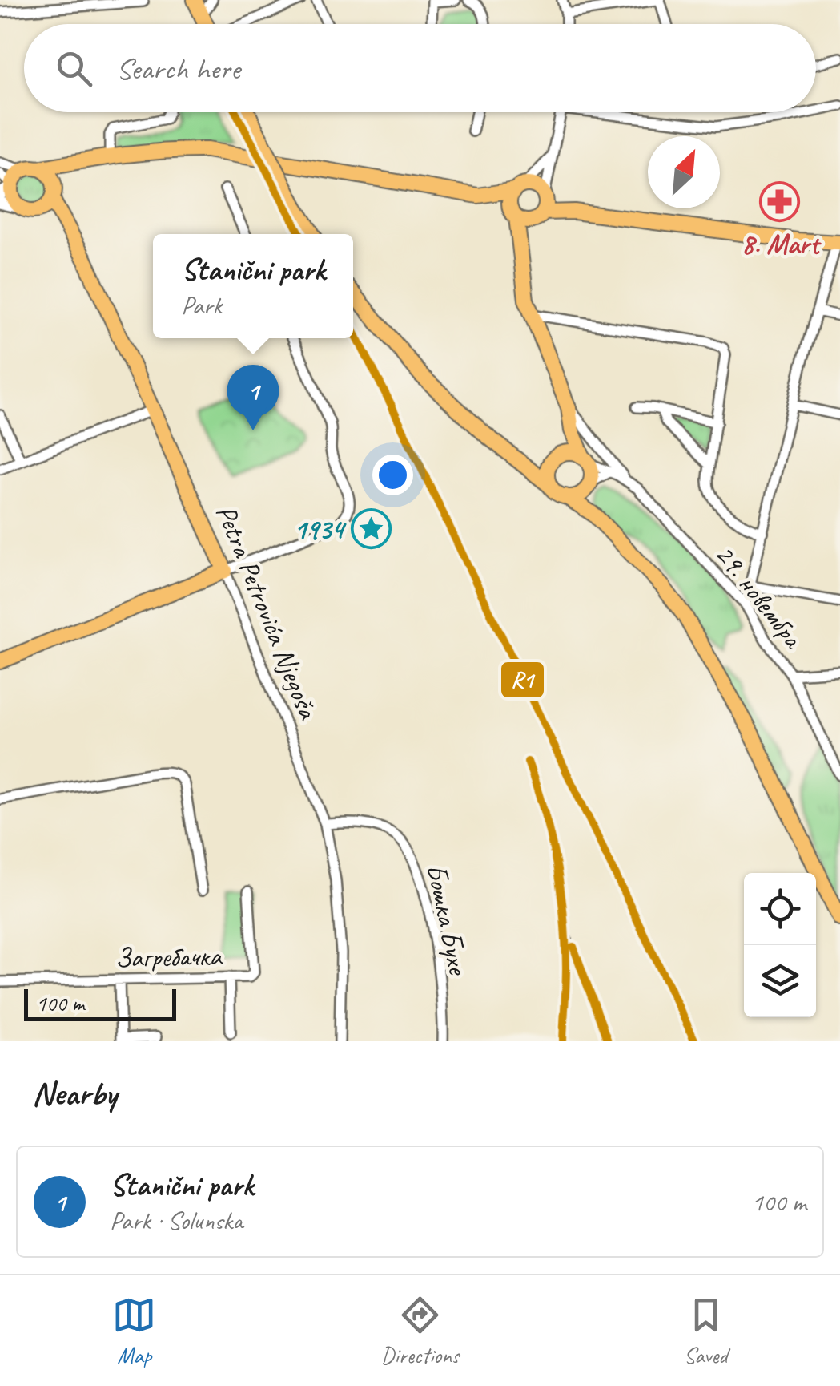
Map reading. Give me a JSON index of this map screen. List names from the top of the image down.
{
  "streets": {
    "main road": ["Petra Petrovića Njegoša"],
    "street": ["29. новембра", "Бошка Бухе", "Загребачка"]
  },
  "crossings": [
    ["Petra Petrovića Njegoša", "Бошка Бухе"]
  ],
  "places": {
    "pharmacy": ["8. Mart"],
    "place": ["1934"]
  },
  "lines": ["transit line R1"],
  "scale_bar": "100 m",
  "north": "top right",
  "page": {
    "search": "Search here",
    "popup": ["Stanični park", "Park"],
    "pins": "1",
    "scale": "100 m",
    "heading": "Nearby",
    "list": [
      {
        "mark": "1",
        "name": "Stanični park",
        "note": "Park · Solunska",
        "value": "100 m"
      }
    ],
    "nav": ["Map", "Directions", "Saved"]
  }
}
